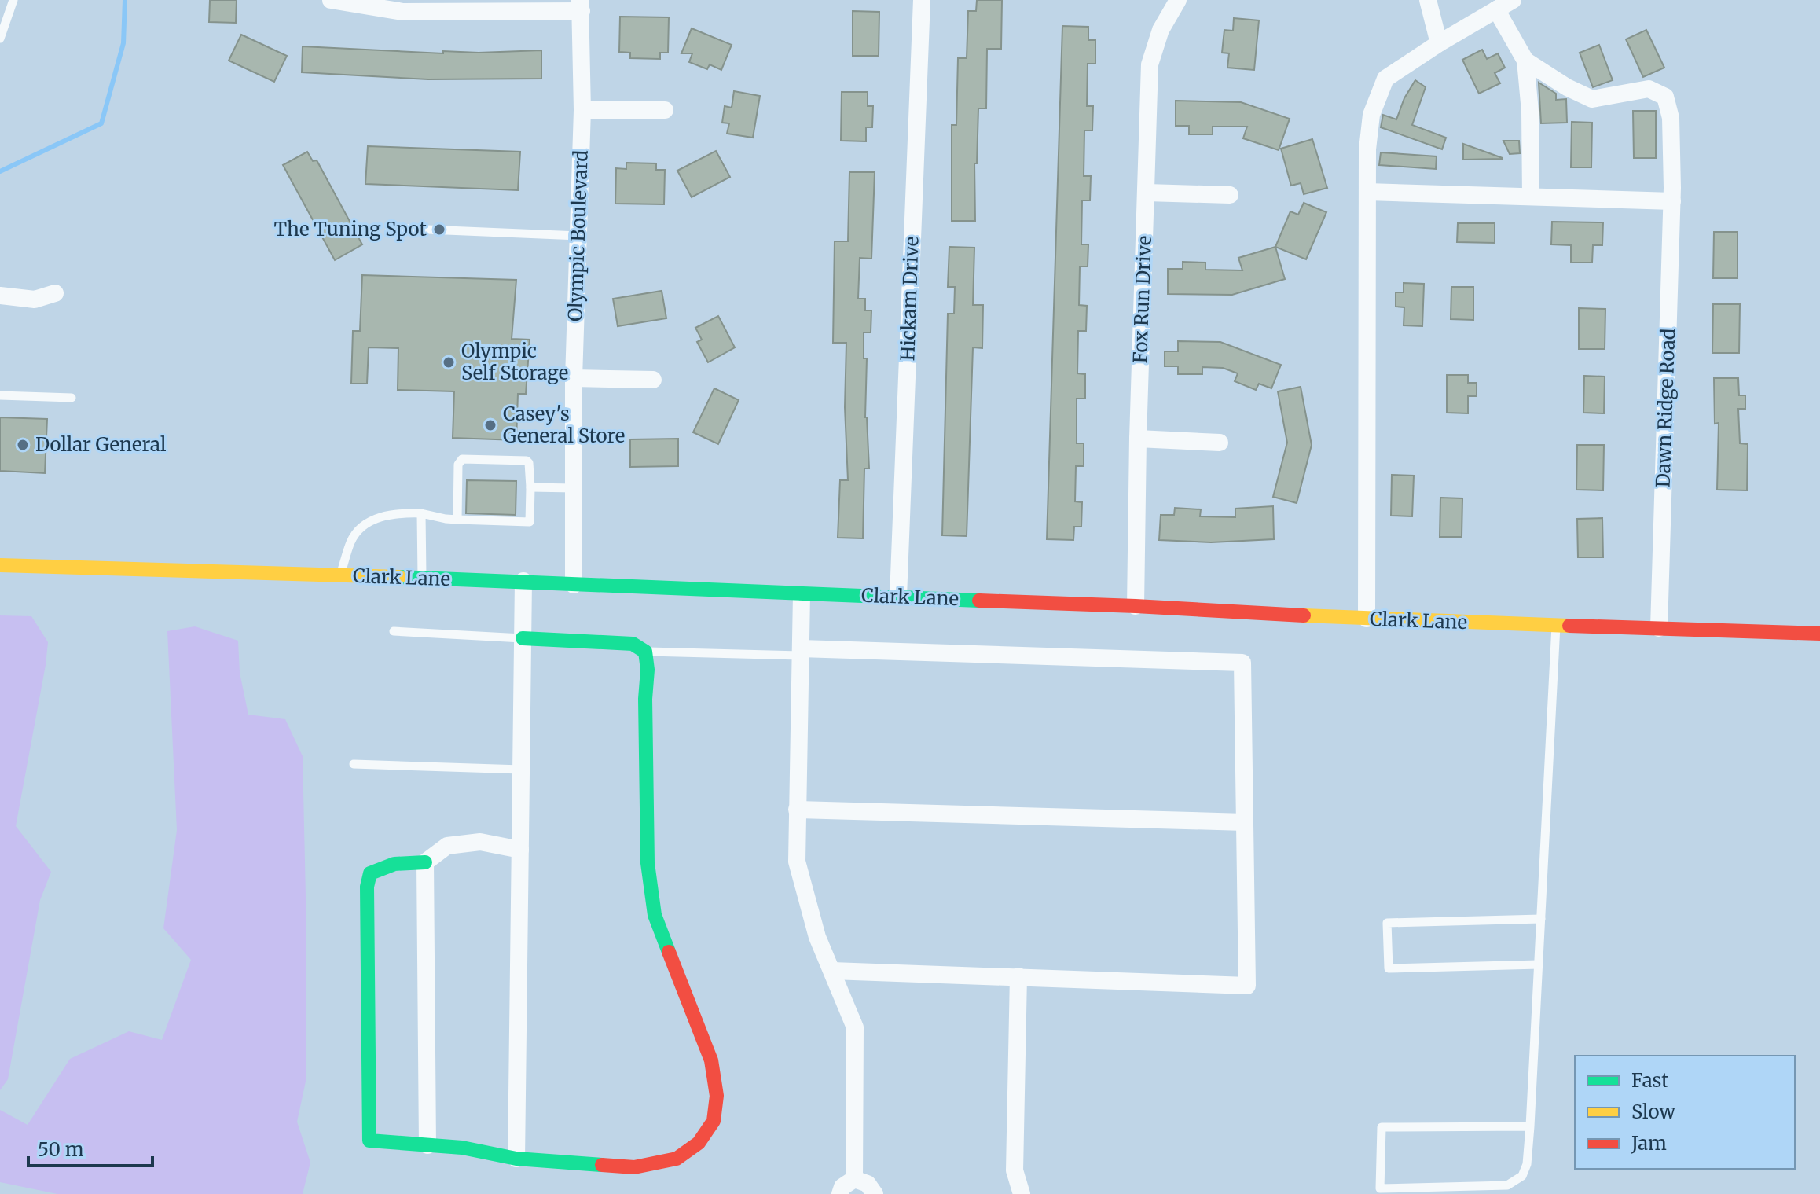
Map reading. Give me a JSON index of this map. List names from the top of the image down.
{
  "streets": {
    "main road": ["Clark Lane"],
    "street": [
      "Olympic Boulevard",
      "Hickam Drive",
      "Fox Run Drive",
      "Dawn Ridge Road"
    ]
  },
  "crossings": [
    ["Olympic Boulevard", "Clark Lane"],
    ["Hickam Drive", "Clark Lane"],
    ["Fox Run Drive", "Clark Lane"],
    ["Dawn Ridge Road", "Clark Lane"]
  ],
  "places": [
    "The Tuning Spot",
    "Olympic Self Storage",
    "Casey's General Store",
    "Dollar General"
  ],
  "legend": ["Fast", "Slow", "Jam"],
  "scale_bar": "50 m"
}
